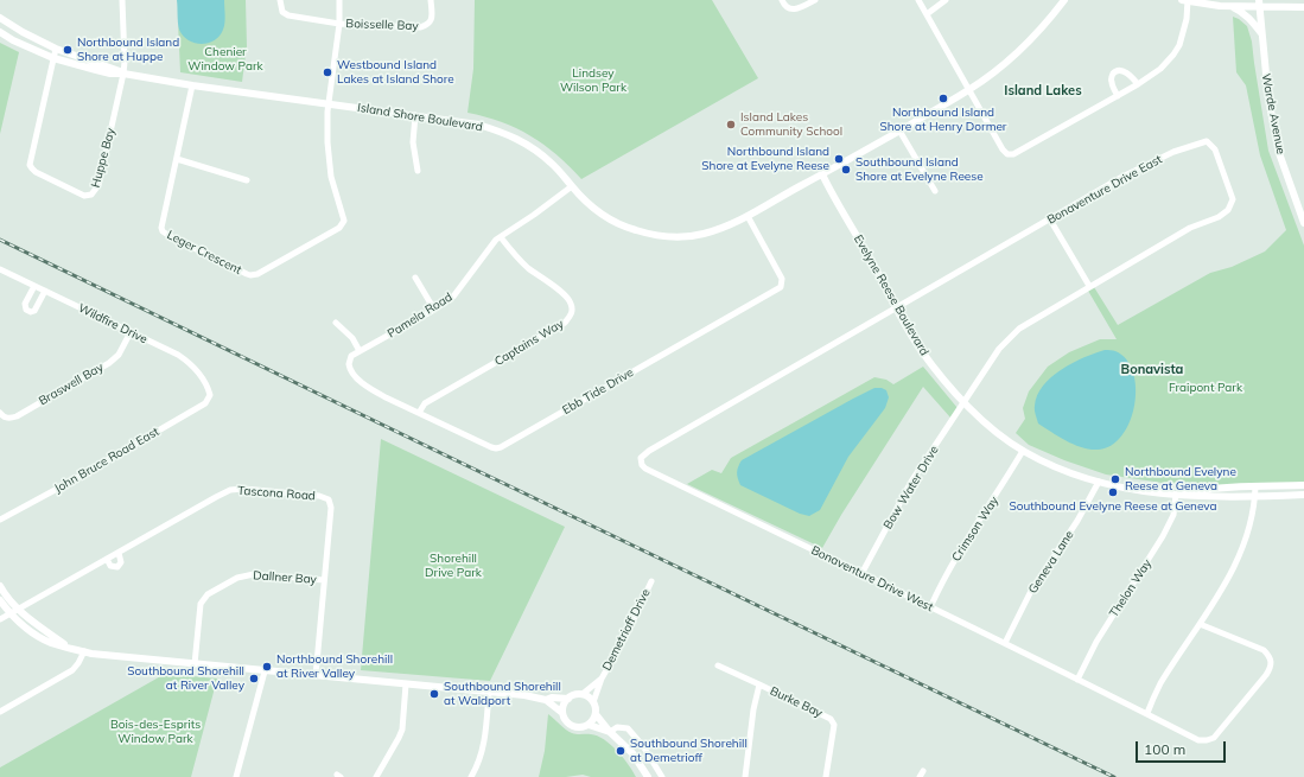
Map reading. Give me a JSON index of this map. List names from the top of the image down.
{
  "streets": {
    "street": [
      "Boisselle Bay",
      "Warde Avenue",
      "Island Shore Boulevard",
      "Huppe Bay",
      "Bonaventure Drive East",
      "Leger Crescent",
      "Evelyne Reese Boulevard",
      "Pamela Road",
      "Wildfire Drive",
      "Captains Way",
      "Braswell Bay",
      "Ebb Tide Drive",
      "John Bruce Road East",
      "Bow Water Drive",
      "Tascona Road",
      "Crimson Way",
      "Geneva Lane",
      "Dallner Bay",
      "Bonaventure Drive West",
      "Thelon Way",
      "Demetrioff Drive",
      "Burke Bay"
    ]
  },
  "crossings": [
    ["Island Shore Boulevard", "Huppe Bay"],
    ["Island Shore Boulevard", "Leger Crescent"],
    ["Island Shore Boulevard", "Evelyne Reese Boulevard"],
    ["Island Shore Boulevard", "Pamela Road"],
    ["Island Shore Boulevard", "Ebb Tide Drive"],
    ["Bonaventure Drive East", "Evelyne Reese Boulevard"],
    ["Bonaventure Drive East", "Bow Water Drive"],
    ["Bonaventure Drive East", "Bonaventure Drive West"],
    ["Evelyne Reese Boulevard", "Bow Water Drive"],
    ["Evelyne Reese Boulevard", "Crimson Way"],
    ["Evelyne Reese Boulevard", "Geneva Lane"],
    ["Evelyne Reese Boulevard", "Bonaventure Drive West"],
    ["Evelyne Reese Boulevard", "Thelon Way"],
    ["Pamela Road", "Captains Way"],
    ["Pamela Road", "Ebb Tide Drive"],
    ["Wildfire Drive", "Braswell Bay"],
    ["Wildfire Drive", "John Bruce Road East"],
    ["Captains Way", "Ebb Tide Drive"],
    ["Bow Water Drive", "Bonaventure Drive West"],
    ["Tascona Road", "Dallner Bay"],
    ["Crimson Way", "Bonaventure Drive West"],
    ["Geneva Lane", "Bonaventure Drive West"],
    ["Bonaventure Drive West", "Thelon Way"]
  ],
  "districts": ["Island Lakes", "Bonavista"],
  "parks": [
    "Chenier Window Park",
    "Lindsey Wilson Park",
    "Fraipont Park",
    "Shorehill Drive Park",
    "Bois-des-Esprits Window Park"
  ],
  "places": [
    "Northbound Island Shore at Huppe",
    "Westbound Island Lakes at Island Shore",
    "Northbound Island Shore at Henry Dormer",
    "Island Lakes Community School",
    "Northbound Island Shore at Evelyne Reese",
    "Southbound Island Shore at Evelyne Reese",
    "Northbound Evelyne Reese at Geneva",
    "Southbound Evelyne Reese at Geneva",
    "Northbound Shorehill at River Valley",
    "Southbound Shorehill at River Valley",
    "Southbound Shorehill at Waldport",
    "Southbound Shorehill at Demetrioff"
  ],
  "scale_bar": "100 m"
}
